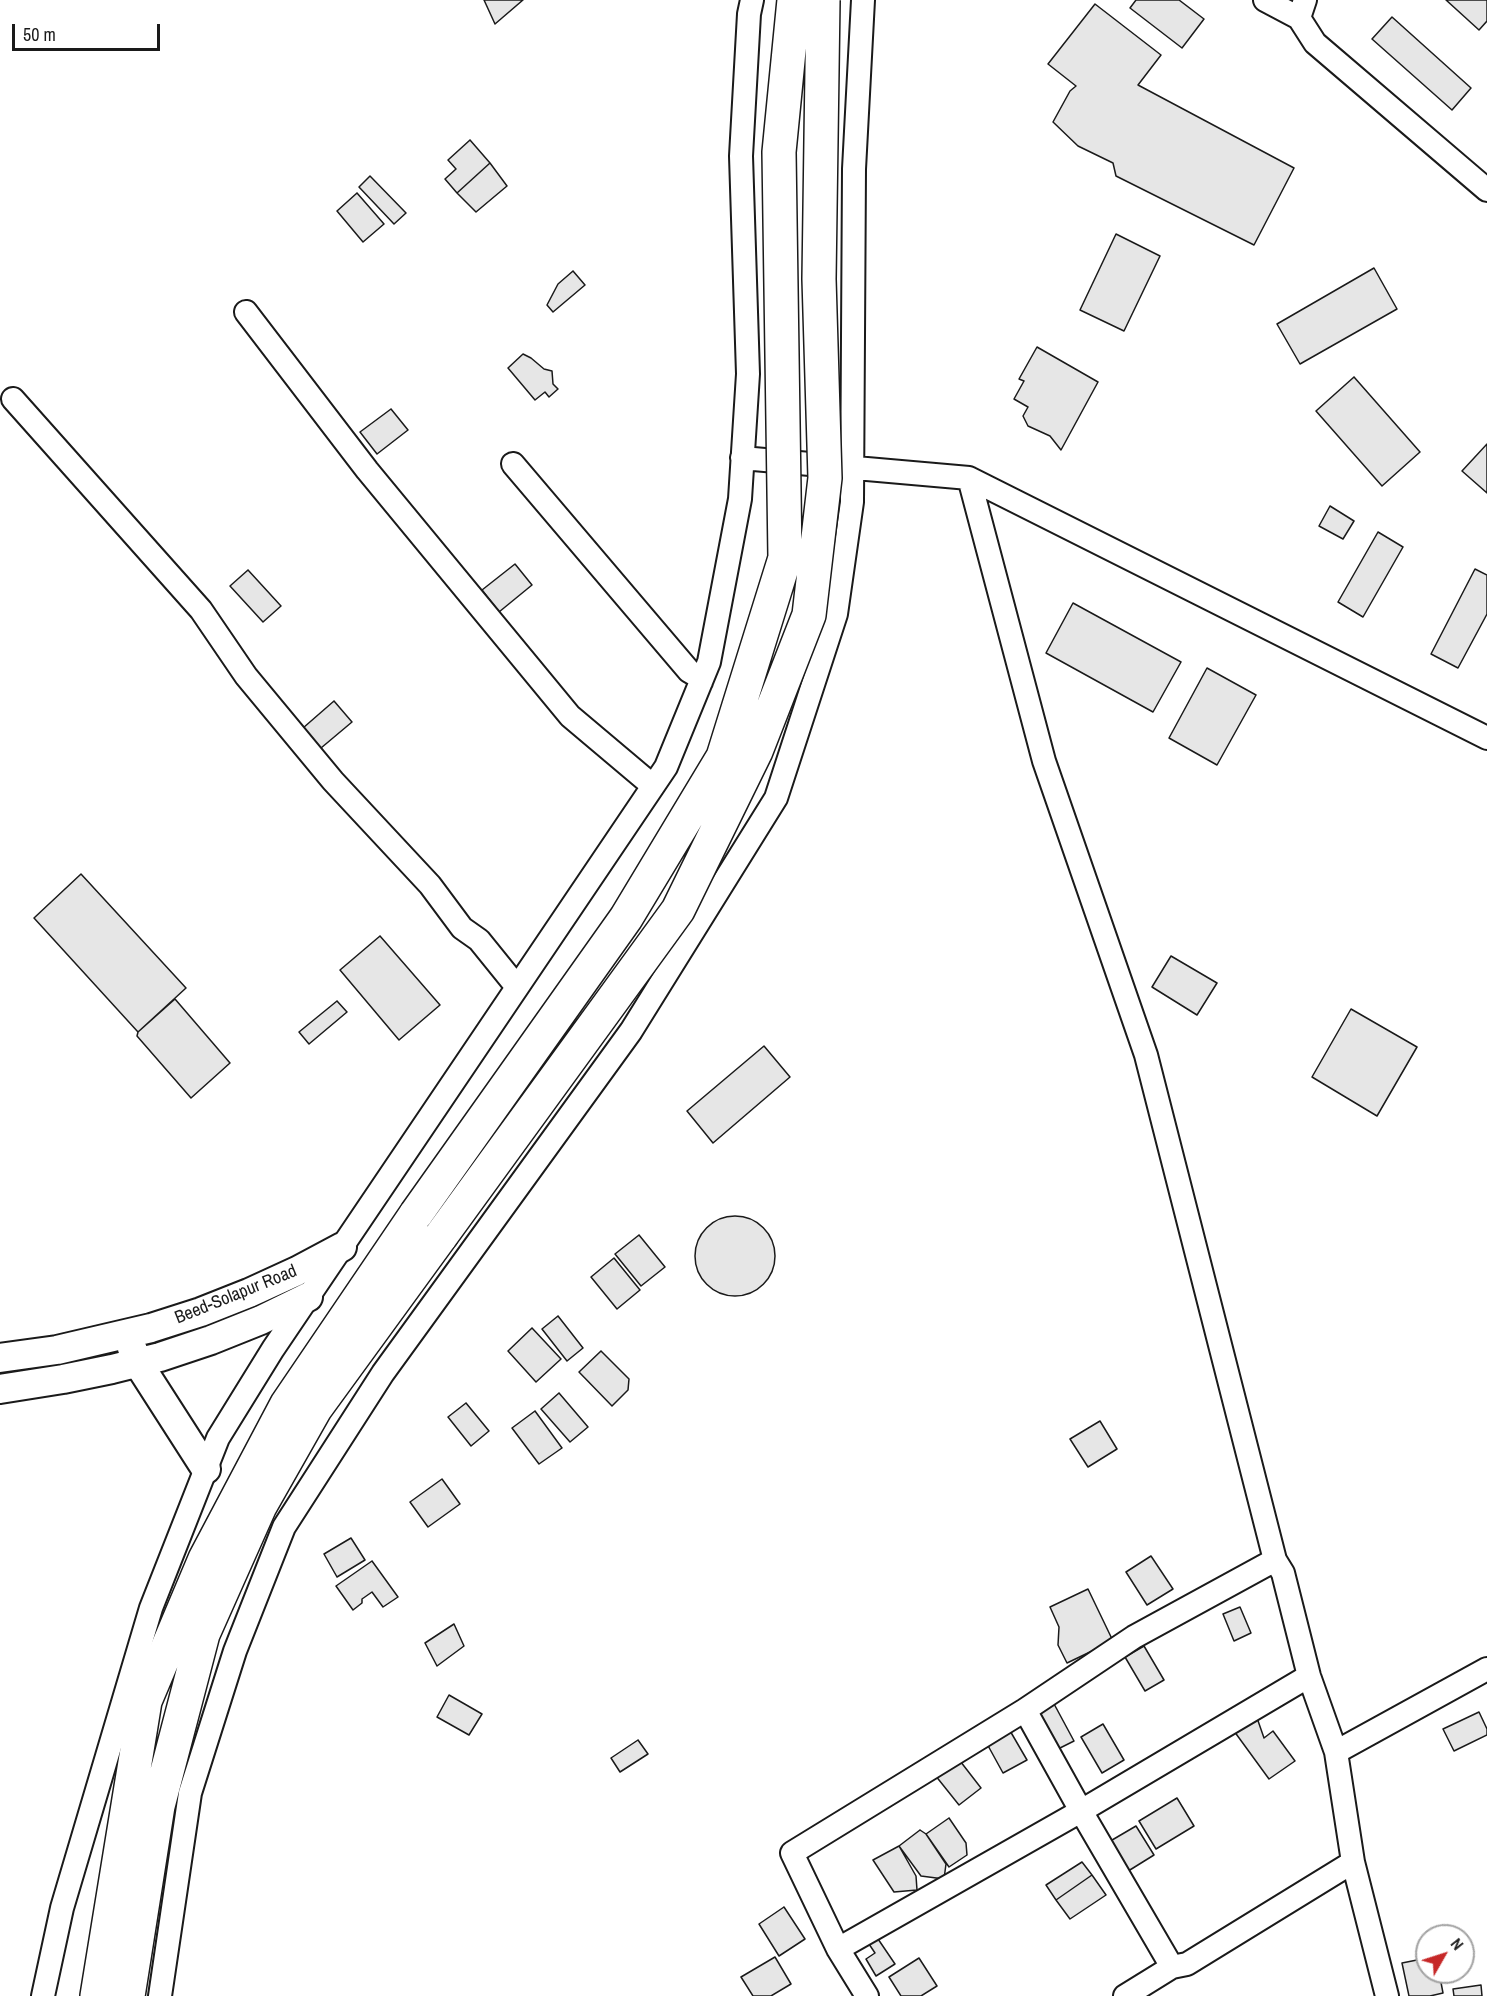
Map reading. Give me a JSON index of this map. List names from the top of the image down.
{
  "streets": {
    "main road": ["Beed-Solapur Road"]
  },
  "scale_bar": "50 m",
  "north": "top right"
}
